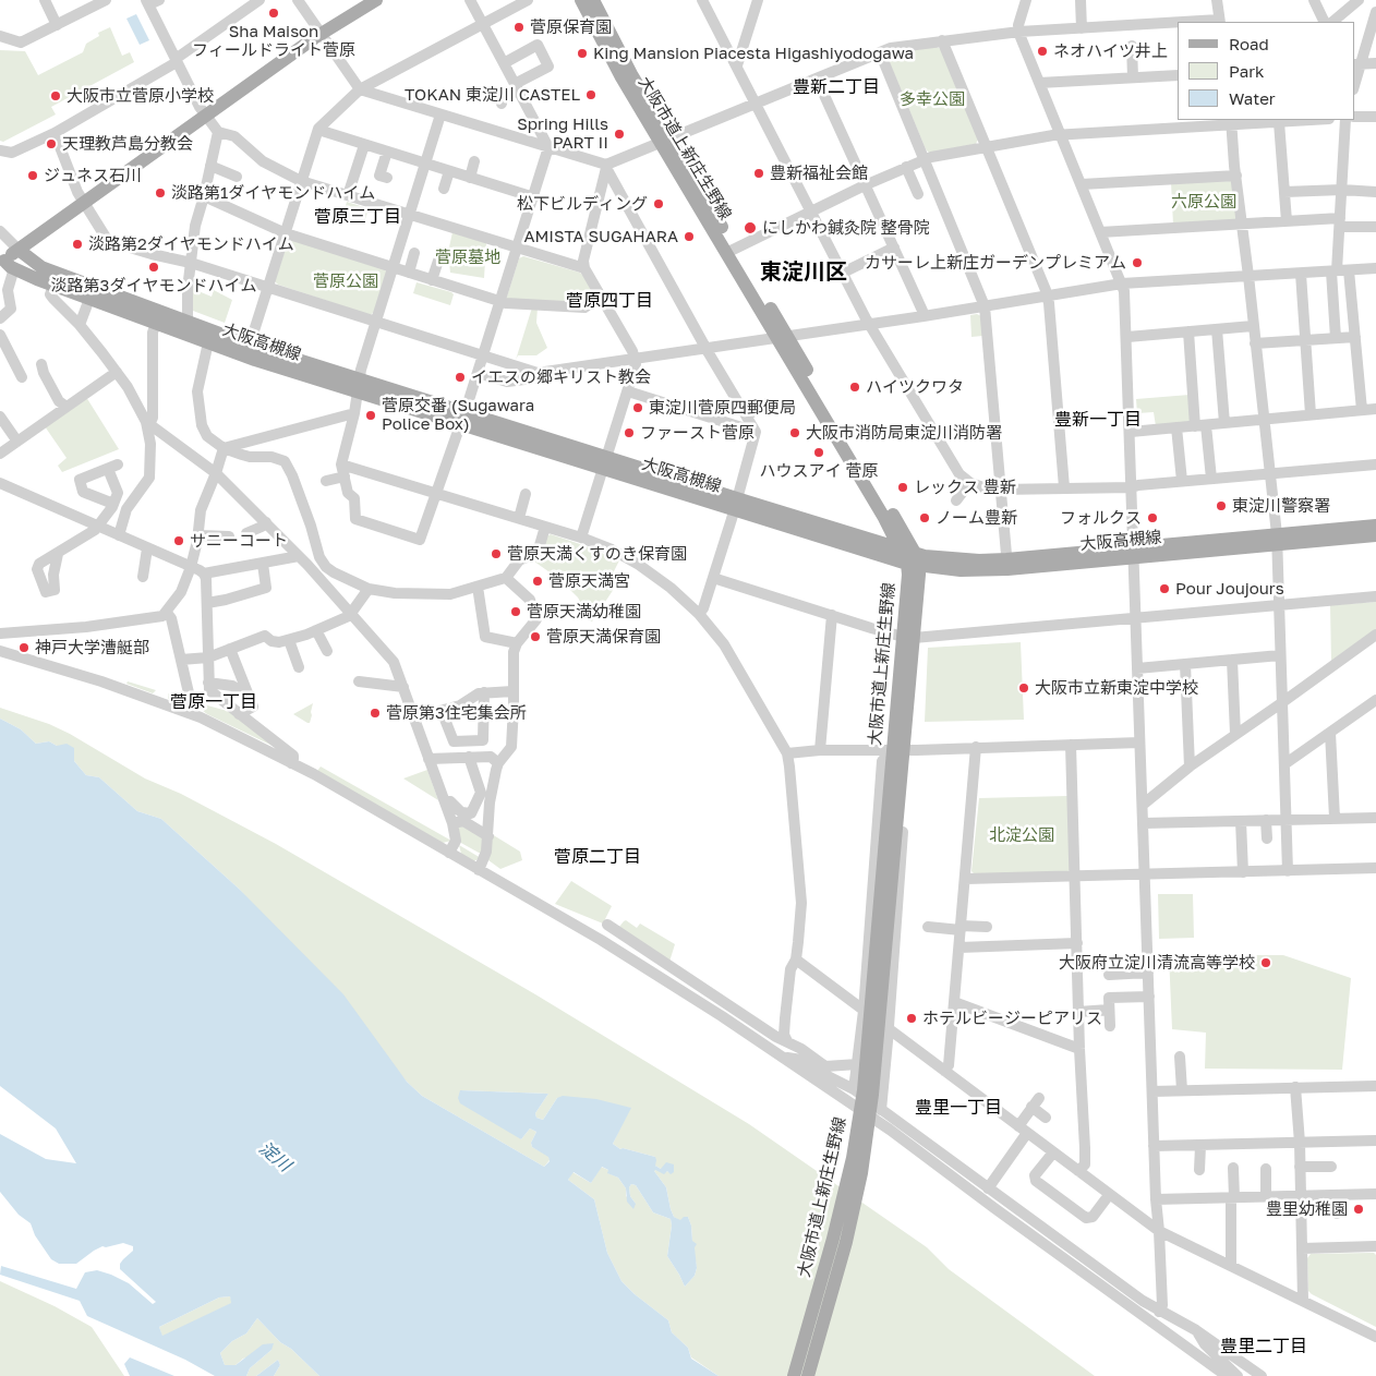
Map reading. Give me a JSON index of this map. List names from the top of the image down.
{
  "streets": {
    "main road": ["大阪市道上新庄生野線", "大阪高槻線"]
  },
  "crossings": [
    ["大阪市道上新庄生野線", "大阪高槻線"]
  ],
  "districts": [
    "豊新二丁目",
    "菅原三丁目",
    "東淀川区",
    "菅原四丁目",
    "豊新一丁目",
    "菅原一丁目",
    "菅原二丁目",
    "豊里一丁目",
    "豊里二丁目"
  ],
  "water": ["淀川"],
  "parks": [
    "多幸公園",
    "六原公園",
    "菅原墓地",
    "菅原公園",
    "北淀公園"
  ],
  "places": [
    "Sha Maison フィールドライト菅原",
    "菅原保育園",
    "ネオハイツ井上",
    "King Mansion Piacesta Higashiyodogawa",
    "TOKAN 東淀川 CASTEL",
    "大阪市立菅原小学校",
    "Spring Hills PART II",
    "天理教芦島分教会",
    "豊新福祉会館",
    "ジュネス石川",
    "淡路第1ダイヤモンドハイム",
    "松下ビルディング",
    "にしかわ鍼灸院 整骨院",
    "AMISTA SUGAHARA",
    "淡路第2ダイヤモンドハイム",
    "カサーレ上新庄ガーデンプレミアム",
    "淡路第3ダイヤモンドハイム",
    "イエスの郷キリスト教会",
    "ハイツクワタ",
    "東淀川菅原四郵便局",
    "菅原交番 (Sugawara Police Box)",
    "ファースト菅原",
    "大阪市消防局東淀川消防署",
    "ハウスアイ 菅原",
    "レックス 豊新",
    "東淀川警察署",
    "ノーム豊新",
    "フォルクス",
    "サニーコート",
    "菅原天満くすのき保育園",
    "菅原天満宮",
    "Pour Joujours",
    "菅原天満幼稚園",
    "菅原天満保育園",
    "神戸大学漕艇部",
    "大阪市立新東淀中学校",
    "菅原第3住宅集会所",
    "大阪府立淀川清流高等学校",
    "ホテルビージーピアリス",
    "豊里幼稚園"
  ],
  "legend": ["Road", "Park", "Water"]
}
